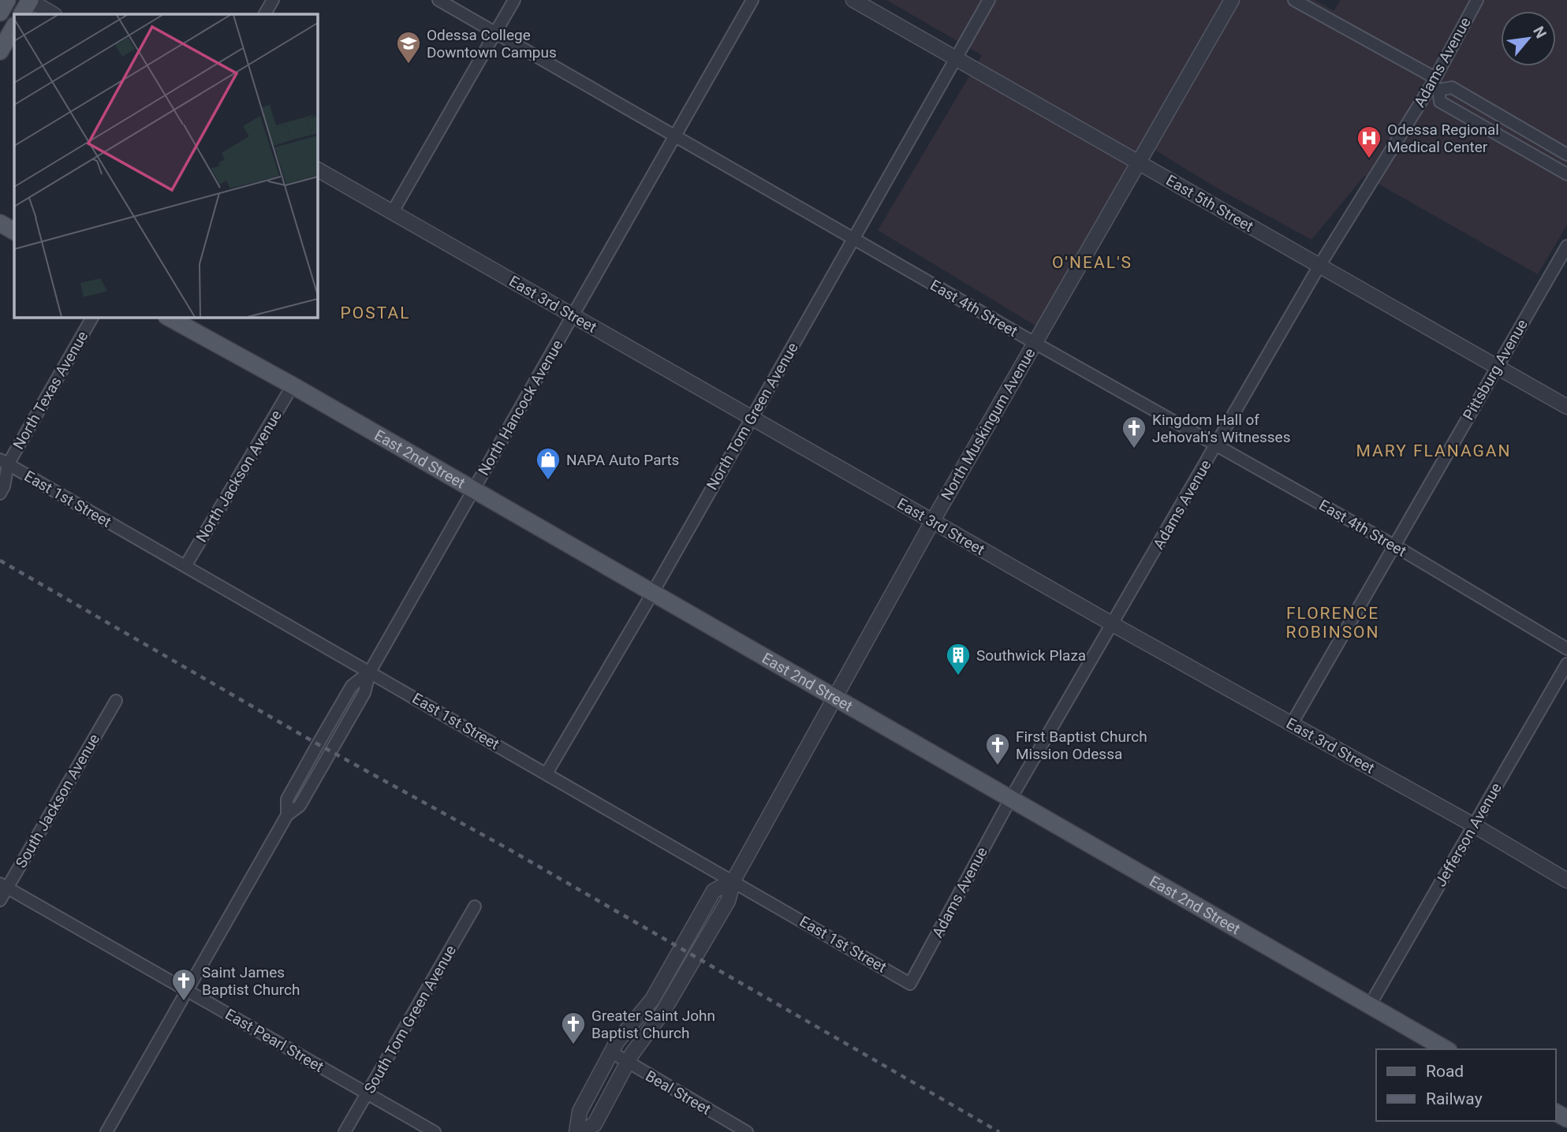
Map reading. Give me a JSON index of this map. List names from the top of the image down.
{
  "streets": {
    "main road": ["East 2nd Street"],
    "street": [
      "Adams Avenue",
      "East 5th Street",
      "East 3rd Street",
      "East 4th Street",
      "Pittsburg Avenue",
      "North Texas Avenue",
      "North Hancock Avenue",
      "North Tom Green Avenue",
      "North Muskingum Avenue",
      "North Jackson Avenue",
      "East 1st Street",
      "South Jackson Avenue",
      "Jefferson Avenue",
      "South Tom Green Avenue",
      "East Pearl Street",
      "Beal Street"
    ]
  },
  "crossings": [
    ["Adams Avenue", "East 5th Street"],
    ["Adams Avenue", "East 3rd Street"],
    ["Adams Avenue", "East 4th Street"],
    ["Adams Avenue", "East 2nd Street"],
    ["Adams Avenue", "East 1st Street"],
    ["East 5th Street", "Pittsburg Avenue"],
    ["East 5th Street", "North Tom Green Avenue"],
    ["East 5th Street", "North Muskingum Avenue"],
    ["East 3rd Street", "Pittsburg Avenue"],
    ["East 3rd Street", "North Hancock Avenue"],
    ["East 3rd Street", "North Tom Green Avenue"],
    ["East 3rd Street", "North Muskingum Avenue"],
    ["East 3rd Street", "Jefferson Avenue"],
    ["East 4th Street", "Pittsburg Avenue"],
    ["East 4th Street", "North Hancock Avenue"],
    ["East 4th Street", "North Tom Green Avenue"],
    ["East 4th Street", "North Muskingum Avenue"],
    ["North Texas Avenue", "East 1st Street"],
    ["North Hancock Avenue", "East 2nd Street"],
    ["North Hancock Avenue", "East 1st Street"],
    ["North Hancock Avenue", "East Pearl Street"],
    ["North Tom Green Avenue", "East 2nd Street"],
    ["North Tom Green Avenue", "East 1st Street"],
    ["North Muskingum Avenue", "East 2nd Street"],
    ["North Muskingum Avenue", "East 1st Street"],
    ["North Muskingum Avenue", "Beal Street"],
    ["East 2nd Street", "North Jackson Avenue"],
    ["East 2nd Street", "Jefferson Avenue"],
    ["North Jackson Avenue", "East 1st Street"],
    ["South Jackson Avenue", "East Pearl Street"],
    ["South Tom Green Avenue", "East Pearl Street"]
  ],
  "districts": [
    "O'NEAL'S",
    "POSTAL",
    "MARY FLANAGAN",
    "FLORENCE ROBINSON"
  ],
  "places": {
    "school or university": ["Odessa College Downtown Campus"],
    "hospital": ["Odessa Regional Medical Center"],
    "church": [
      "Kingdom Hall of Jehovah's Witnesses",
      "First Baptist Church Mission Odessa",
      "Saint James Baptist Church",
      "Greater Saint John Baptist Church"
    ],
    "shop": ["NAPA Auto Parts"],
    "building": ["Southwick Plaza"]
  },
  "legend": ["Road", "Railway"],
  "north": "top right"
}
